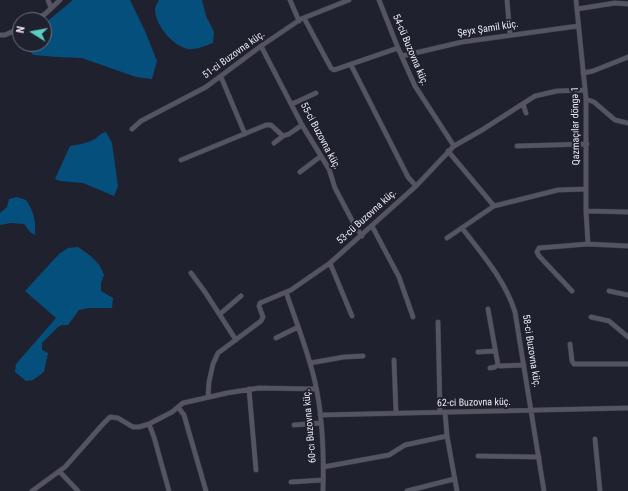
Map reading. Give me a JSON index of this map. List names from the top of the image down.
{
  "streets": {
    "street": [
      "Şeyx Şamil küç.",
      "54-cü Buzovna küç.",
      "51-ci Buzovna küç.",
      "Qazmaçılar döngə 1",
      "55-ci Buzovna küç.",
      "53-cü Buzovna küç.",
      "58-ci Buzovna küç.",
      "62-ci Buzovna küç.",
      "60-cı Buzovna küç."
    ]
  },
  "crossings": [
    ["Şeyx Şamil küç.", "54-cü Buzovna küç."],
    ["Şeyx Şamil küç.", "Qazmaçılar döngə 1"],
    ["54-cü Buzovna küç.", "53-cü Buzovna küç."],
    ["51-ci Buzovna küç.", "55-ci Buzovna küç."],
    ["Qazmaçılar döngə 1", "53-cü Buzovna küç."],
    ["55-ci Buzovna küç.", "53-cü Buzovna küç."],
    ["53-cü Buzovna küç.", "60-cı Buzovna küç."],
    ["58-ci Buzovna küç.", "62-ci Buzovna küç."],
    ["62-ci Buzovna küç.", "60-cı Buzovna küç."]
  ],
  "north": "left"
}
